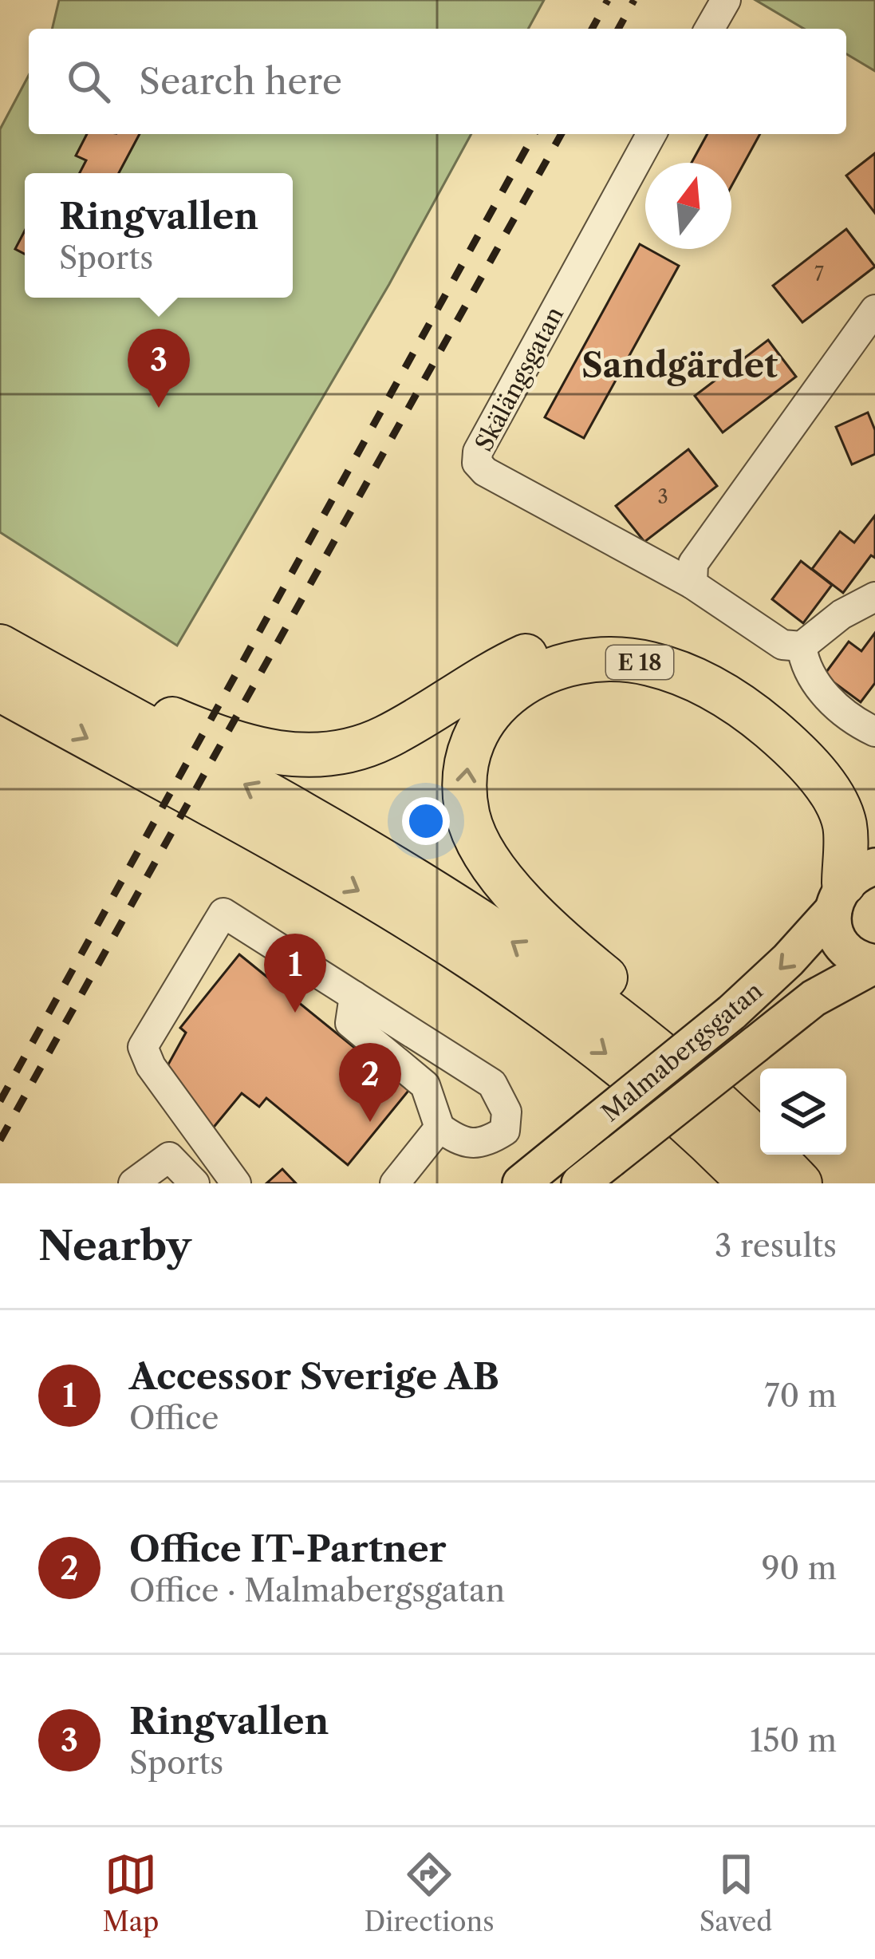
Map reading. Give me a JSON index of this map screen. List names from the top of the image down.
{
  "streets": {
    "highway": ["E 18"],
    "main road": ["Malmabergsgatan"],
    "street": ["Skälängsgatan"]
  },
  "crossings": [
    ["E 18", "Malmabergsgatan"]
  ],
  "districts": ["Sandgärdet"],
  "house_numbers": ["7", "3"],
  "north": "top",
  "page": {
    "search": "Search here",
    "popup": ["Ringvallen", "Sports"],
    "pins": ["3", "1", "2"],
    "heading": ["Nearby", "3 results"],
    "list": [
      {
        "mark": "1",
        "name": "Accessor Sverige AB",
        "note": "Office",
        "value": "70 m"
      },
      {
        "mark": "2",
        "name": "Office IT-Partner",
        "note": "Office · Malmabergsgatan",
        "value": "90 m"
      },
      {
        "mark": "3",
        "name": "Ringvallen",
        "note": "Sports",
        "value": "150 m"
      }
    ],
    "nav": ["Map", "Directions", "Saved"]
  }
}
